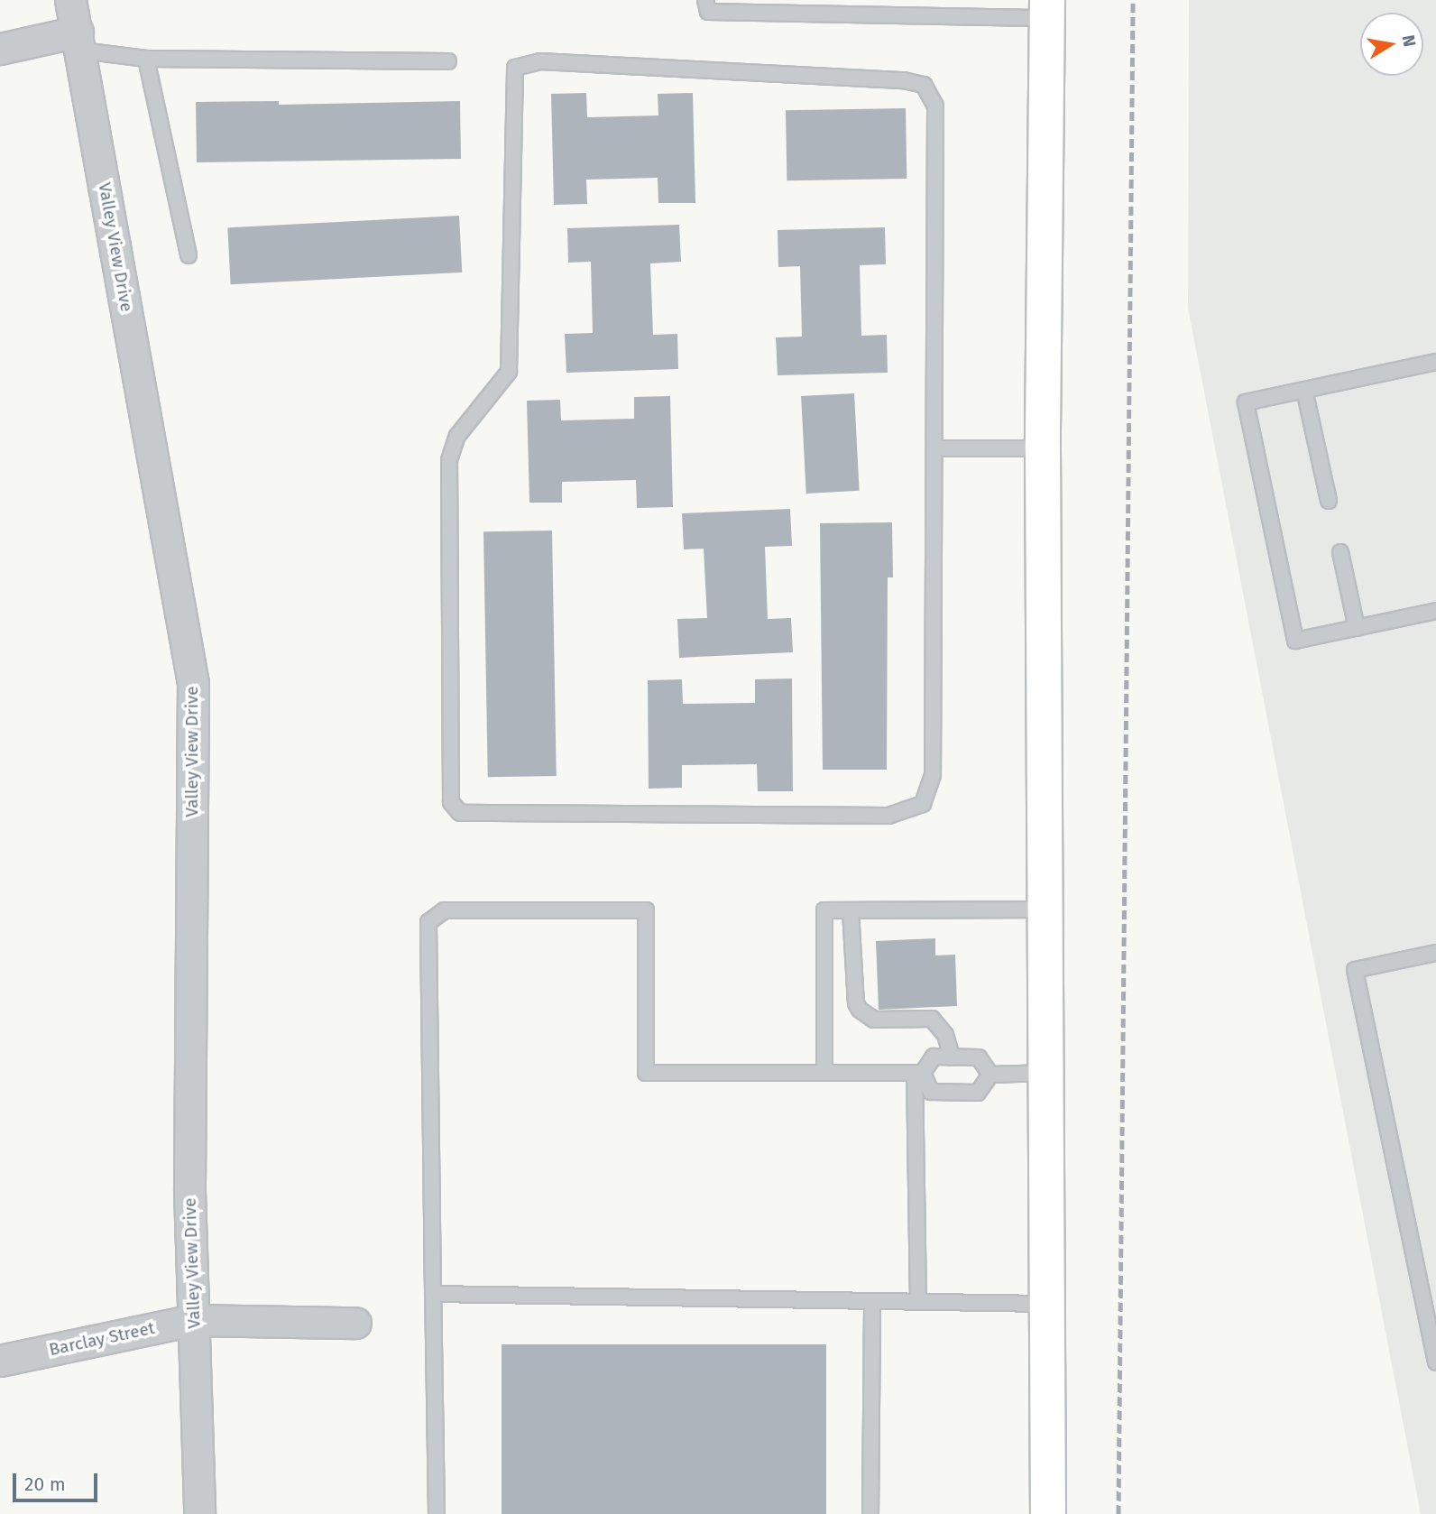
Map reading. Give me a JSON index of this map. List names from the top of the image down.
{
  "streets": {
    "street": ["Valley View Drive", "Barclay Street"]
  },
  "crossings": [
    ["Valley View Drive", "Barclay Street"]
  ],
  "scale_bar": "20 m",
  "north": "right"
}
